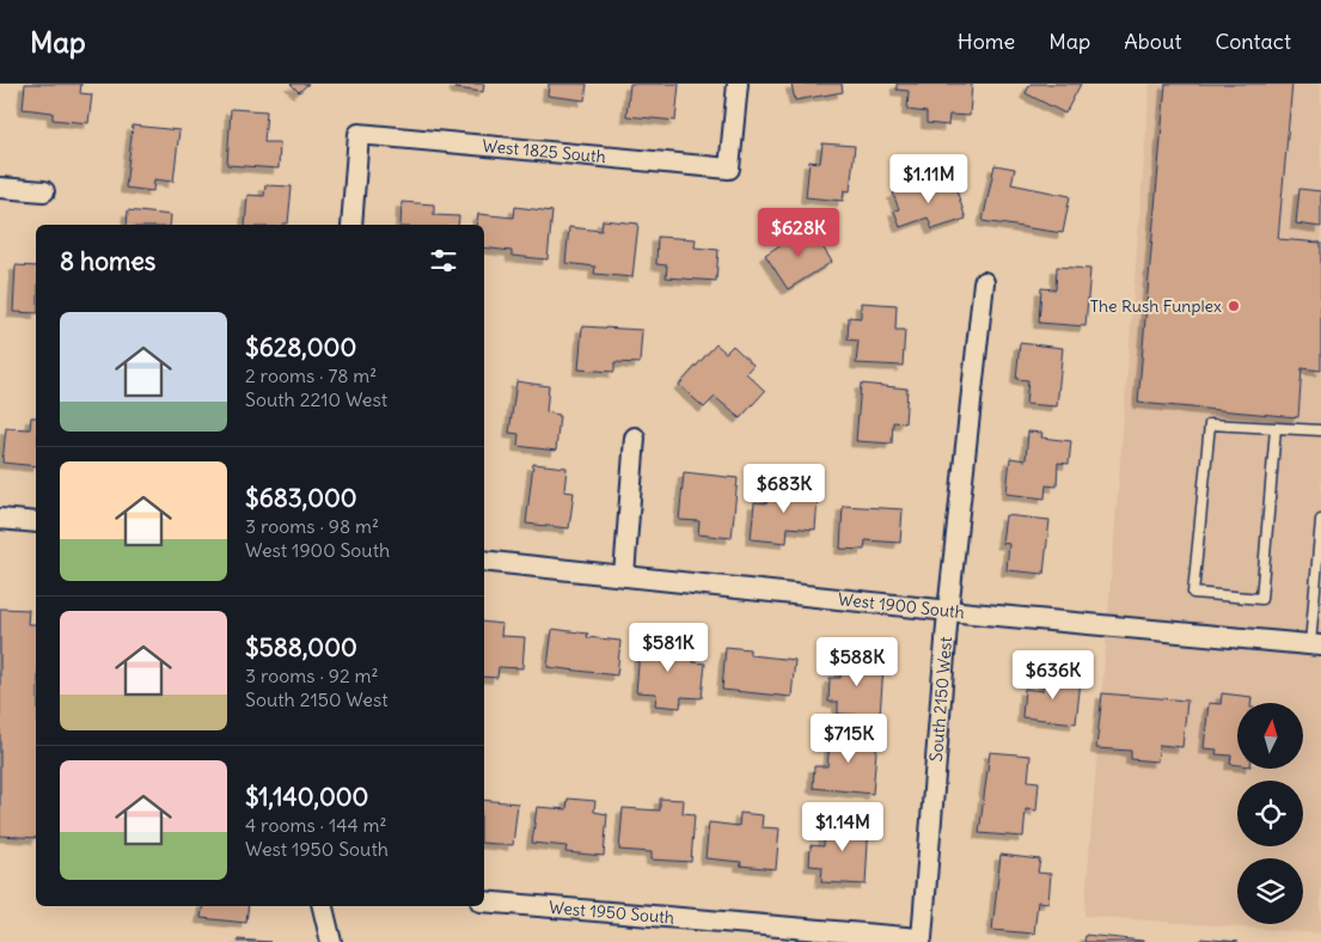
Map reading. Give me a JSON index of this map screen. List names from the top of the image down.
{
  "streets": {
    "street": [
      "West 1825 South",
      "West 1900 South",
      "South 2150 West",
      "West 1950 South"
    ]
  },
  "crossings": [
    ["West 1900 South", "South 2150 West"],
    ["South 2150 West", "West 1950 South"]
  ],
  "places": ["The Rush Funplex"],
  "north": "top",
  "page": {
    "header": "Map",
    "nav": [
      "Home",
      "Map",
      "About",
      "Contact"
    ],
    "price": [
      "$1.11M",
      "$628K",
      "$683K",
      "$581K",
      "$588K",
      "$636K",
      "$715K",
      "$1.14M"
    ],
    "heading": "8 homes",
    "list": [
      {
        "name": "$628,000",
        "note": "2 rooms · 78 m² · South 2210 West"
      },
      {
        "name": "$683,000",
        "note": "3 rooms · 98 m² · West 1900 South"
      },
      {
        "name": "$588,000",
        "note": "3 rooms · 92 m² · South 2150 West"
      },
      {
        "name": "$1,140,000",
        "note": "4 rooms · 144 m² · West 1950 South"
      }
    ]
  }
}
